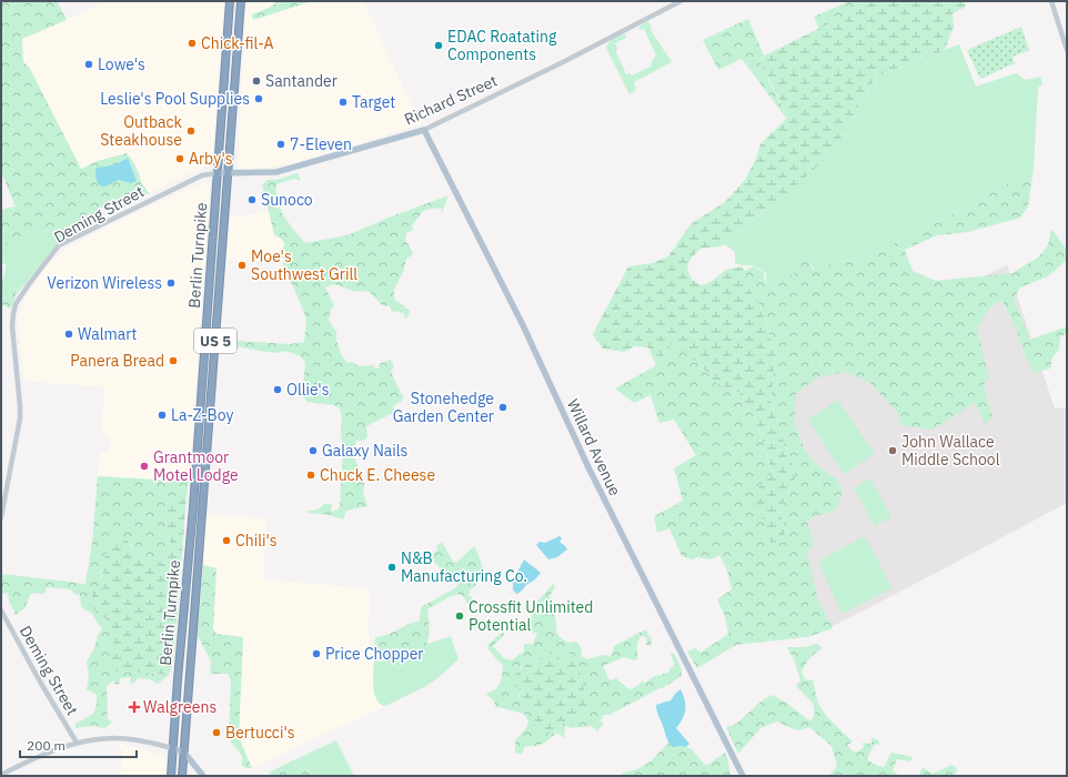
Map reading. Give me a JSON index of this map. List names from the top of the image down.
{
  "streets": {
    "highway": ["Berlin Turnpike", "US 5"],
    "main road": ["Richard Street", "Willard Avenue"],
    "street": ["Deming Street"]
  },
  "crossings": [
    ["Richard Street", "Deming Street"],
    ["Richard Street", "Berlin Turnpike"],
    ["Richard Street", "Willard Avenue"],
    ["Deming Street", "Berlin Turnpike"]
  ],
  "places": {
    "other": [
      "Chick-fil-A",
      "EDAC Roatating Components",
      "Lowe's",
      "Santander",
      "Leslie's Pool Supplies",
      "Target",
      "Outback Steakhouse",
      "7-Eleven",
      "Arby's",
      "Sunoco",
      "Moe's Southwest Grill",
      "Verizon Wireless",
      "Walmart",
      "Panera Bread",
      "Ollie's",
      "Stonehedge Garden Center",
      "La-Z-Boy",
      "Galaxy Nails",
      "John Wallace Middle School",
      "Grantmoor Motel Lodge",
      "Chuck E. Cheese",
      "Chili's",
      "N&B Manufacturing Co.",
      "Crossfit Unlimited Potential",
      "Price Chopper",
      "Bertucci's"
    ],
    "health": ["Walgreens"]
  },
  "scale_bar": "200 m"
}
